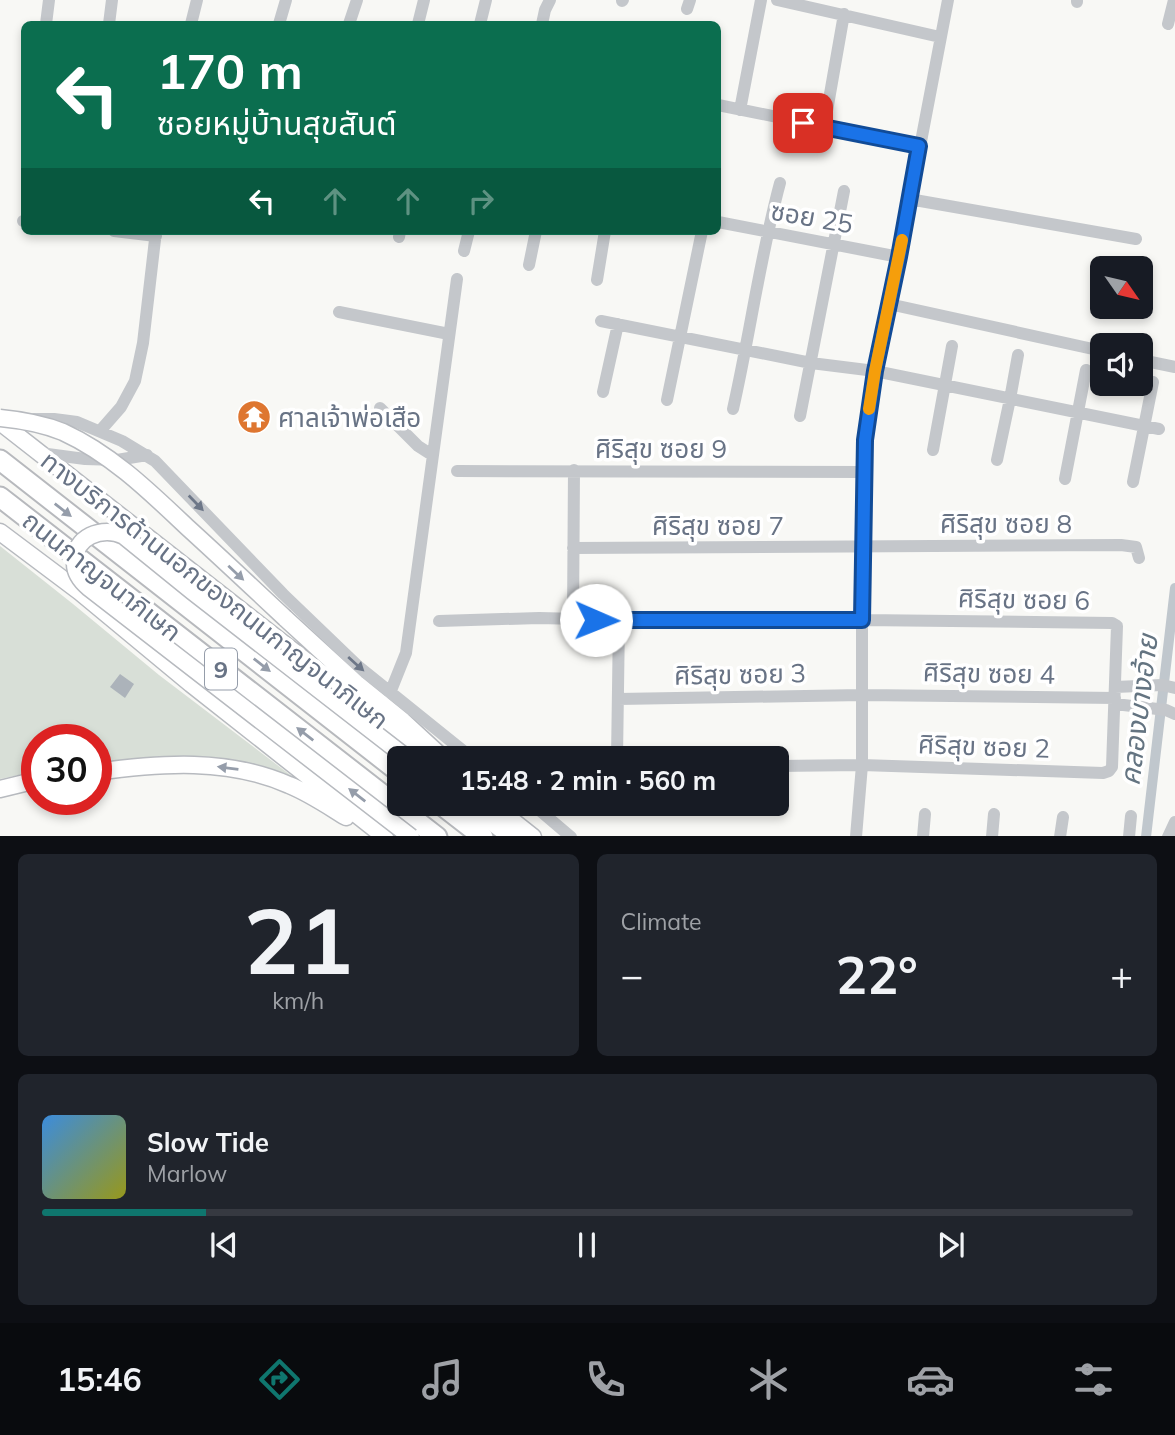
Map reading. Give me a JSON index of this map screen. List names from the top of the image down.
{
  "streets": {
    "highway": ["ถนนกาญจนาภิเษก", "9"],
    "main road": ["ทางบริการด้านนอกของถนนกาญจนาภิเษก"],
    "street": [
      "ซอย 25",
      "ศิริสุข ซอย 9",
      "ศิริสุข ซอย 8",
      "ศิริสุข ซอย 7",
      "ศิริสุข ซอย 6",
      "ศิริสุข ซอย 4",
      "ศิริสุข ซอย 3",
      "ศิริสุข ซอย 2"
    ]
  },
  "crossings": [
    ["ศิริสุข ซอย 8", "ศิริสุข ซอย 7"],
    ["ศิริสุข ซอย 6", "ศิริสุข ซอย 4"],
    ["ศิริสุข ซอย 6", "ศิริสุข ซอย 2"],
    ["ศิริสุข ซอย 4", "ศิริสุข ซอย 3"]
  ],
  "water": ["คลองบางอ้าย"],
  "places": {
    "temple": ["ศาลเจ้าพ่อเสือ"]
  },
  "north": "bottom right",
  "page": {
    "turn": ["170 m", "ซอยหมู่บ้านสุขสันต์"],
    "limit": "30",
    "trip": "15:48 · 2 min · 560 m",
    "tile": [
      ["21", "km/h"],
      "Climate"
    ],
    "heat": ["−", "22°", "+"],
    "song": ["Slow Tide", "Marlow"],
    "tabs": "15:46"
  }
}
